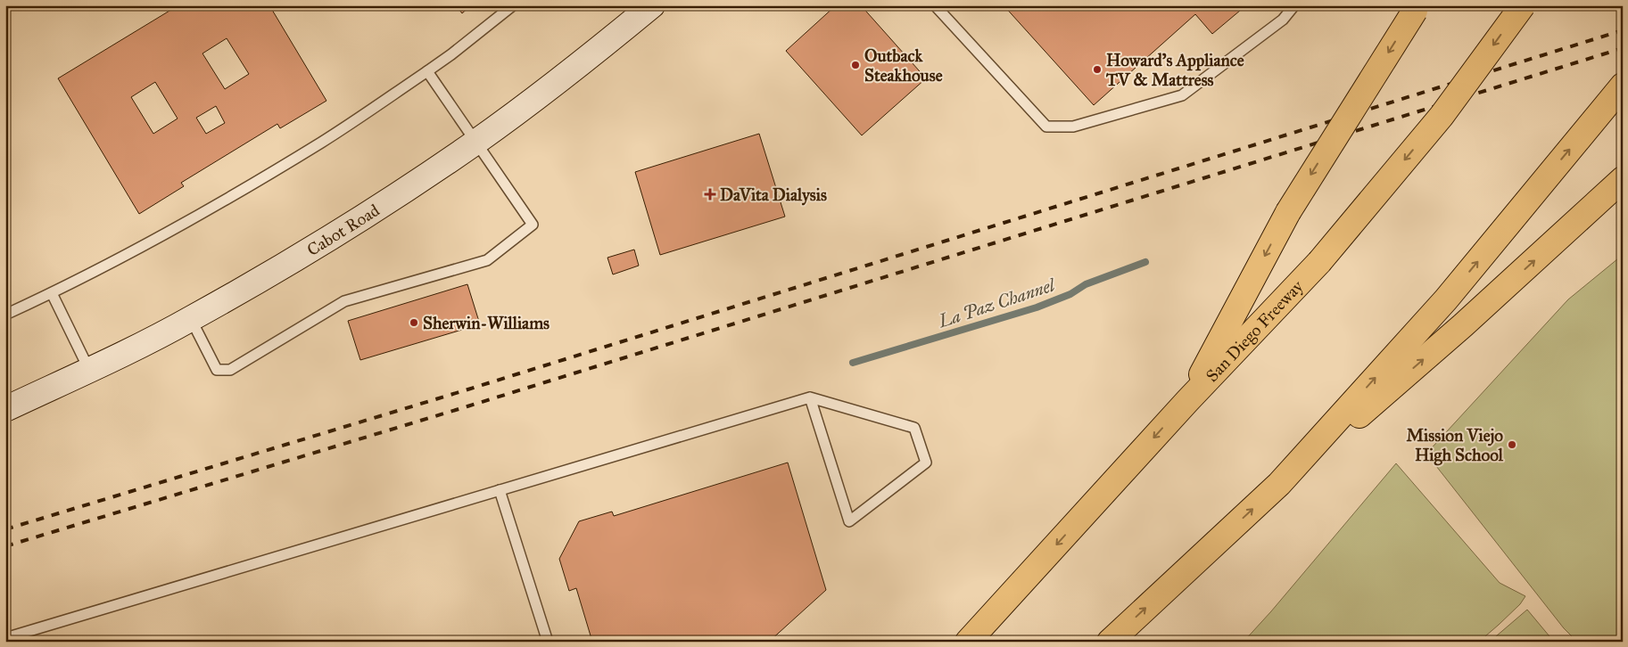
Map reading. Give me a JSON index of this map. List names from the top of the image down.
{
  "streets": {
    "highway": ["San Diego Freeway"],
    "main road": ["Cabot Road"]
  },
  "water": ["La Paz Channel"],
  "places": {
    "other": [
      "Outback Steakhouse",
      "Howard's Appliance TV & Mattress",
      "Sherwin-Williams",
      "Mission Viejo High School"
    ],
    "health": ["DaVita Dialysis"]
  }
}
